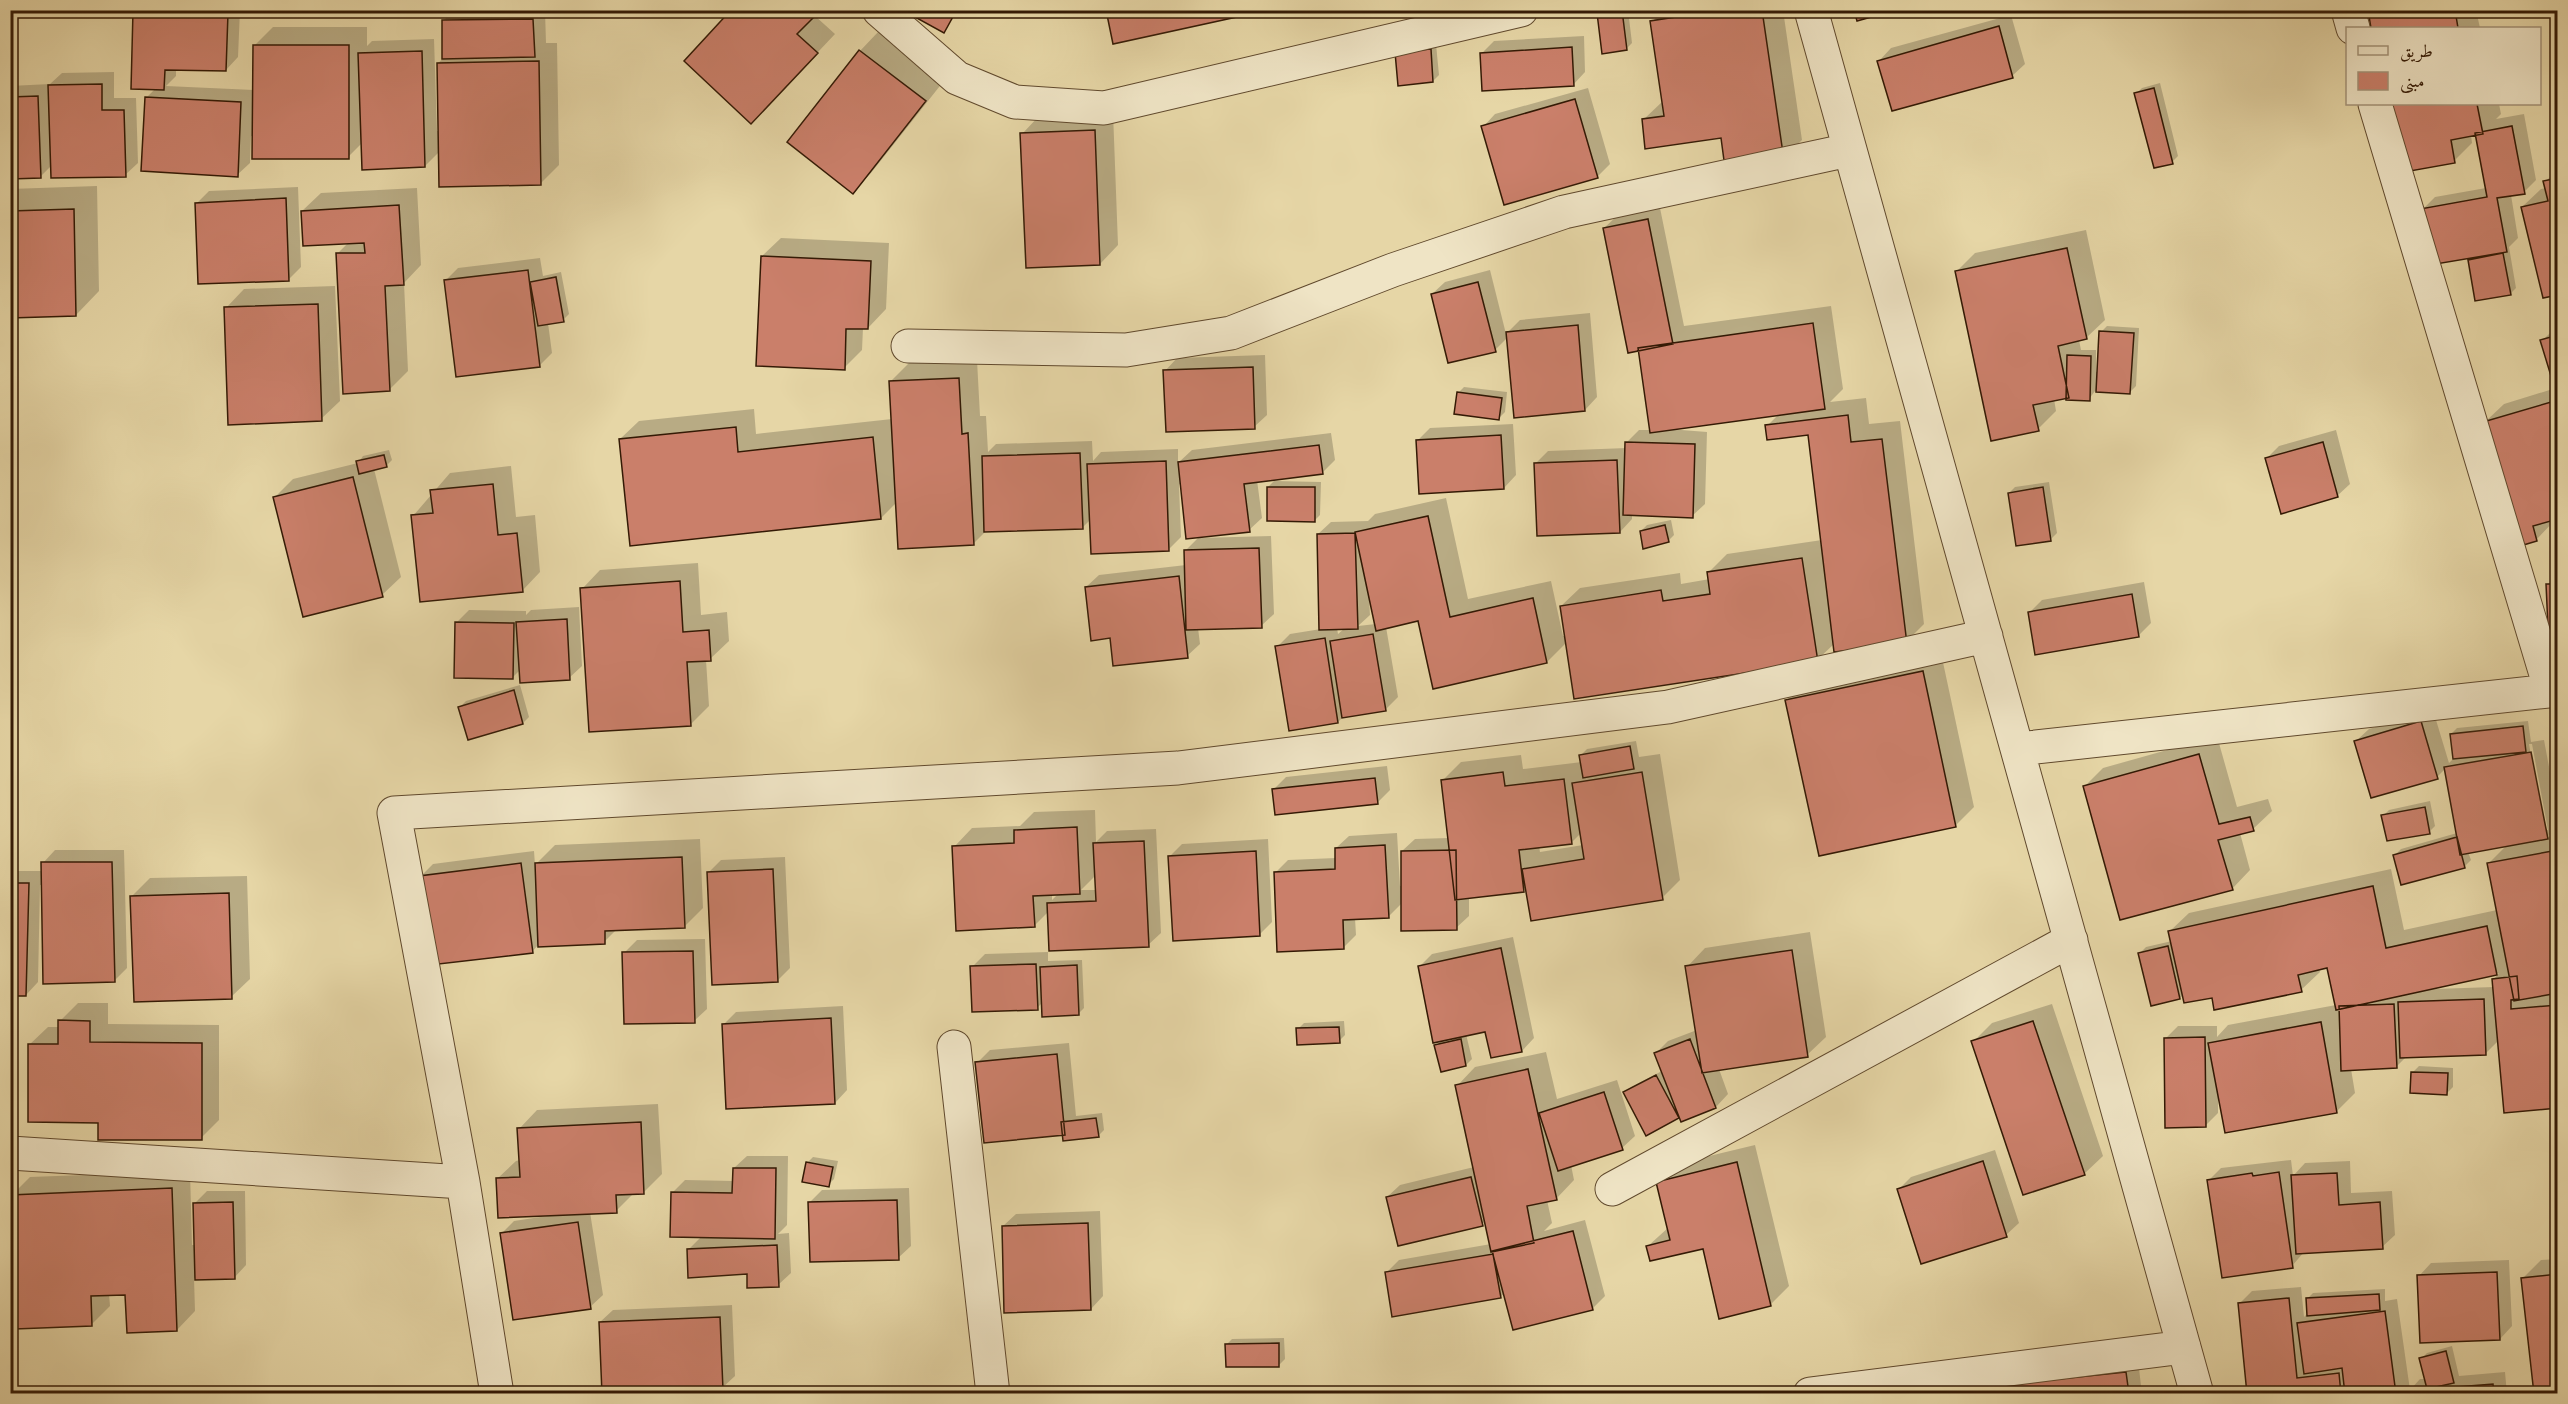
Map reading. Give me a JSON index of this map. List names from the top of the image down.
{
  "legend": ["طريق", "مبنى"]
}
